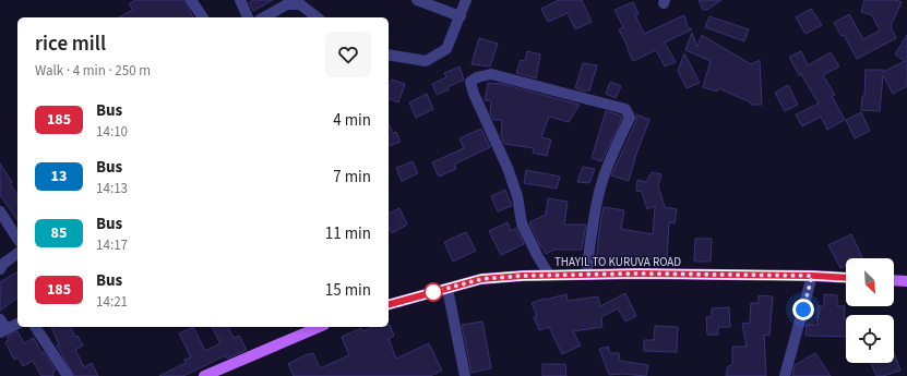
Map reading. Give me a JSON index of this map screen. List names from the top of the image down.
{
  "streets": {
    "main road": ["THAYIL TO KURUVA ROAD"]
  },
  "lines": ["bus line 185"],
  "north": "bottom right",
  "page": {
    "heading": ["rice mill", "Walk · 4 min · 250 m"],
    "list": [
      {
        "mark": "185",
        "name": "Bus",
        "note": "14:10",
        "value": "4 min"
      },
      {
        "mark": "13",
        "name": "Bus",
        "note": "14:13",
        "value": "7 min"
      },
      {
        "mark": "85",
        "name": "Bus",
        "note": "14:17",
        "value": "11 min"
      },
      {
        "mark": "185",
        "name": "Bus",
        "note": "14:21",
        "value": "15 min"
      }
    ]
  }
}
